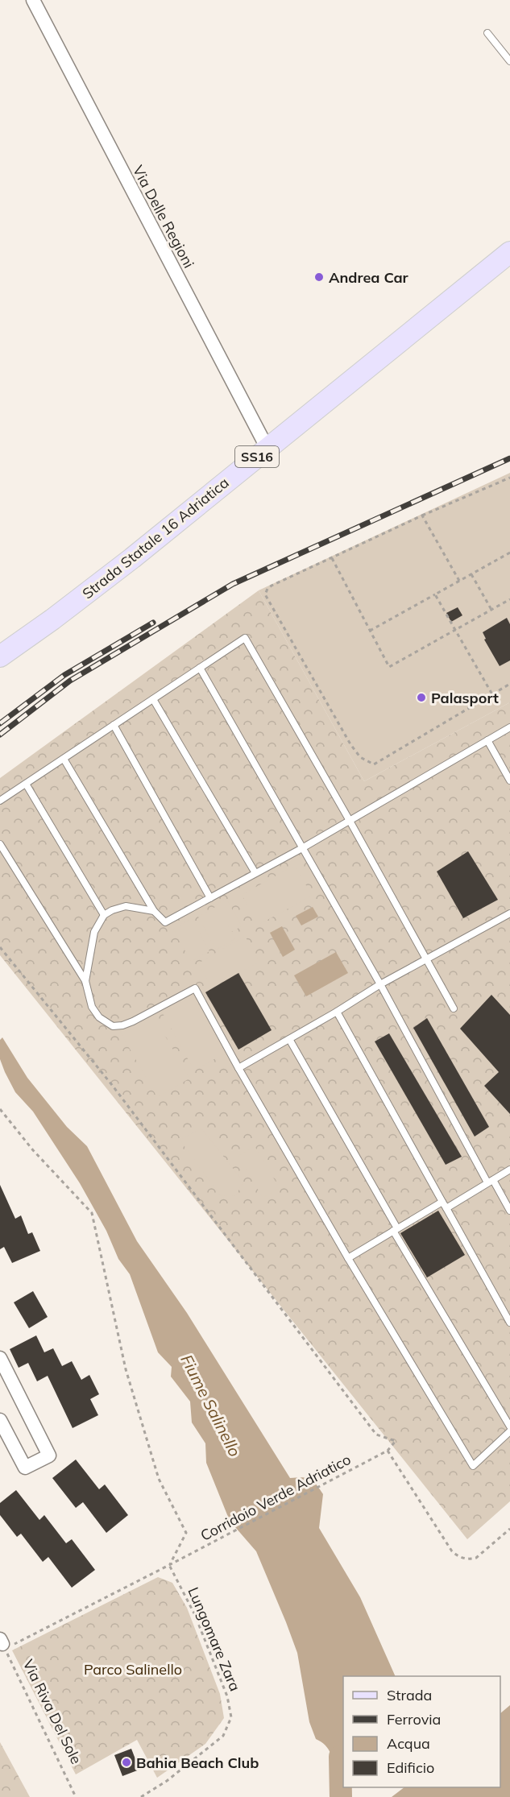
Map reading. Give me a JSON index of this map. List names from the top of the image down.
{
  "streets": {
    "main road": ["SS16", "Strada Statale 16 Adriatica"],
    "street": ["Via Delle Regioni"],
    "path": ["Corridoio Verde Adriatico", "Lungomare Zara", "Via Riva Del Sole"]
  },
  "crossings": [
    ["Via Delle Regioni", "Strada Statale 16 Adriatica"],
    ["Corridoio Verde Adriatico", "Lungomare Zara"],
    ["Corridoio Verde Adriatico", "Via Riva Del Sole"]
  ],
  "water": ["Fiume Salinello"],
  "parks": ["Parco Salinello"],
  "places": ["Andrea Car", "Palasport", "Bahia Beach Club"],
  "legend": [
    "Strada",
    "Ferrovia",
    "Acqua",
    "Edificio"
  ]
}
